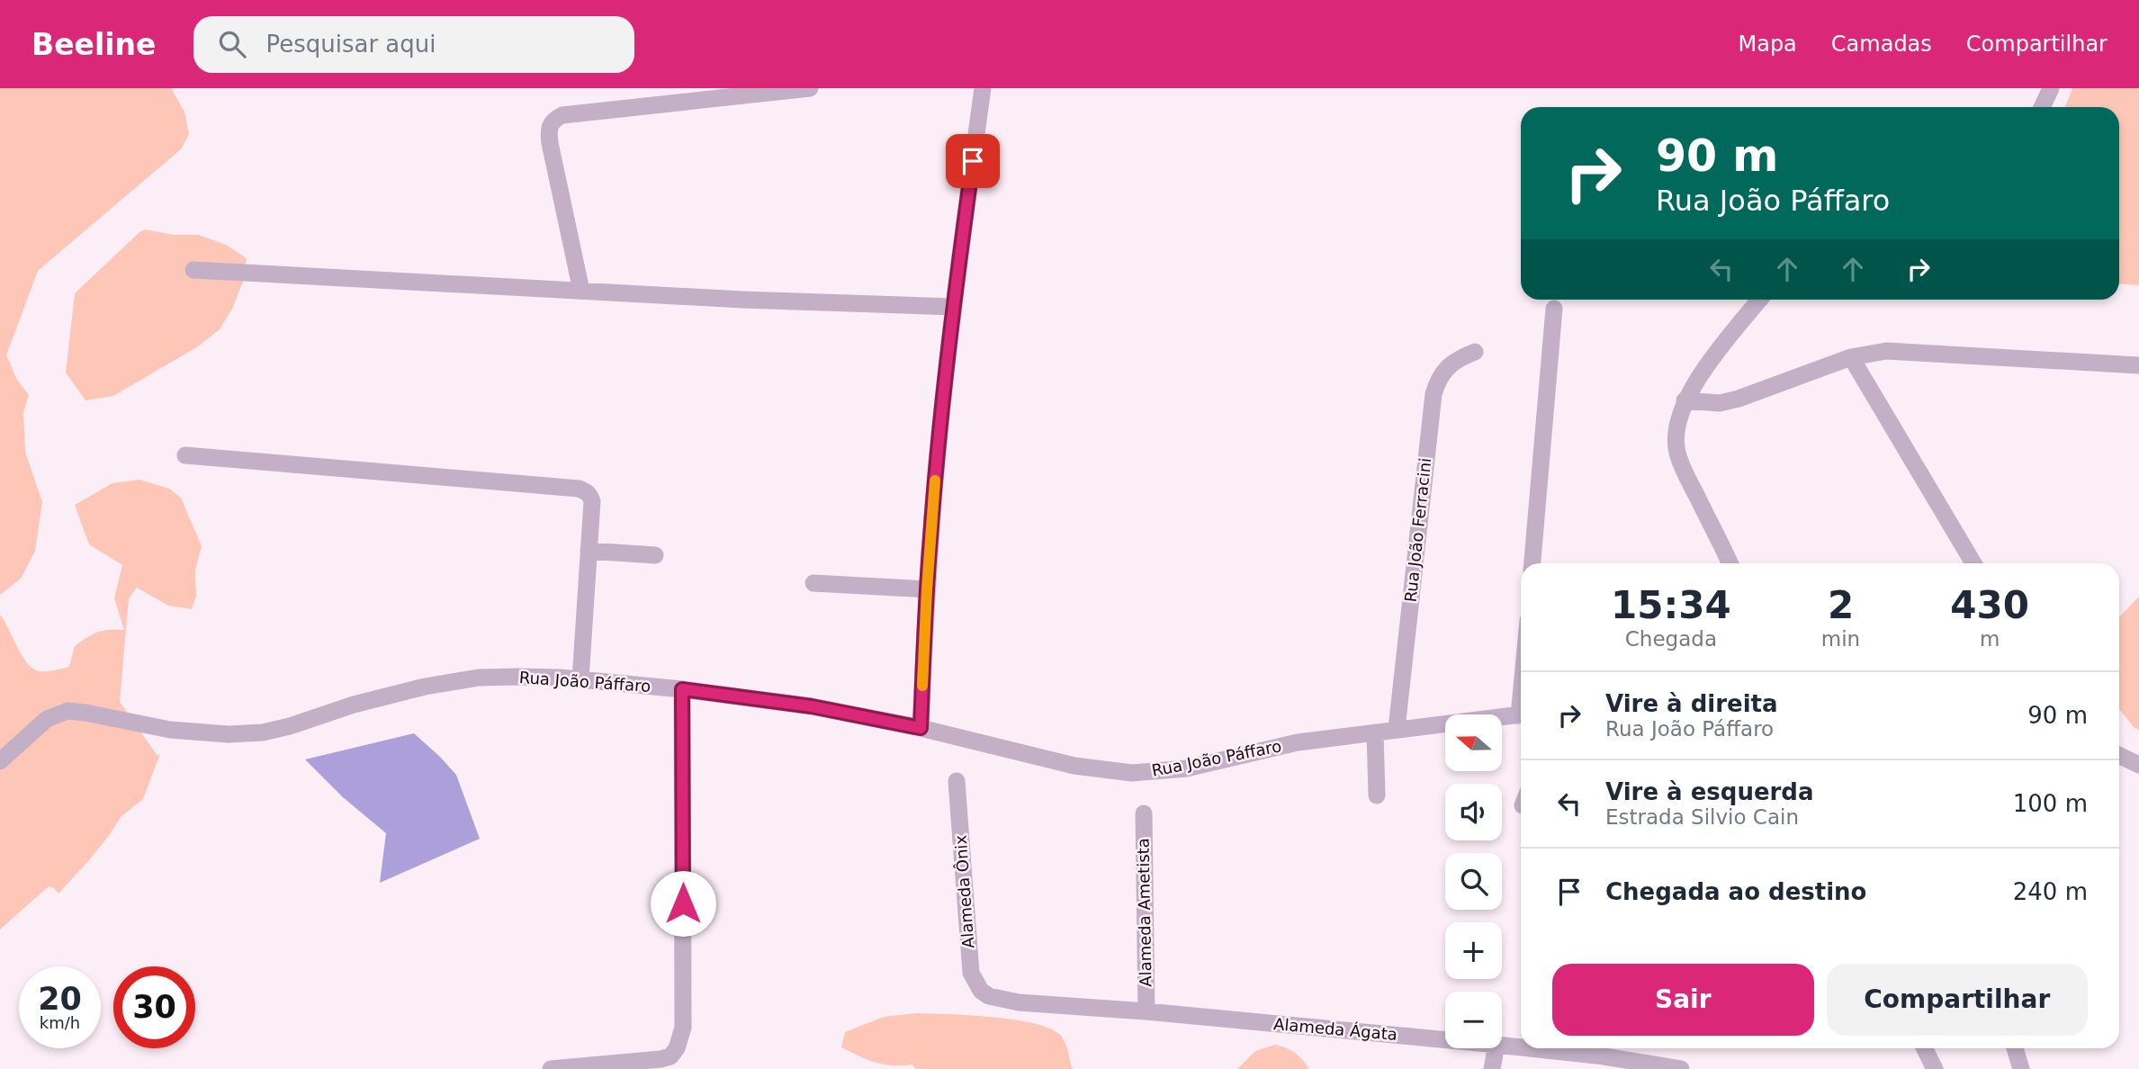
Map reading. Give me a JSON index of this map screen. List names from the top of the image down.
{
  "streets": {
    "street": [
      "Rua João Ferracini",
      "Rua João Páffaro",
      "Alameda Ônix",
      "Alameda Ametista",
      "Alameda Ágata"
    ]
  },
  "crossings": [
    ["Rua João Ferracini", "Rua João Páffaro"],
    ["Alameda Ônix", "Alameda Ágata"],
    ["Alameda Ametista", "Alameda Ágata"]
  ],
  "north": "left",
  "page": {
    "header": "Beeline",
    "search": "Pesquisar aqui",
    "nav": ["Mapa", "Camadas", "Compartilhar"],
    "turn": ["90 m", "Rua João Páffaro"],
    "eta": [
      "15:34",
      "Chegada",
      "2",
      "min",
      "430",
      "m"
    ],
    "list": [
      {
        "name": "Vire à direita",
        "note": "Rua João Páffaro",
        "value": "90 m"
      },
      {
        "name": "Vire à esquerda",
        "note": "Estrada Silvio Cain",
        "value": "100 m"
      },
      {
        "name": "Chegada ao destino",
        "value": "240 m"
      }
    ],
    "map_buttons": ["+", "−"],
    "buttons": ["Sair", "Compartilhar"],
    "speed": "20 km/h",
    "limit": "30"
  }
}
